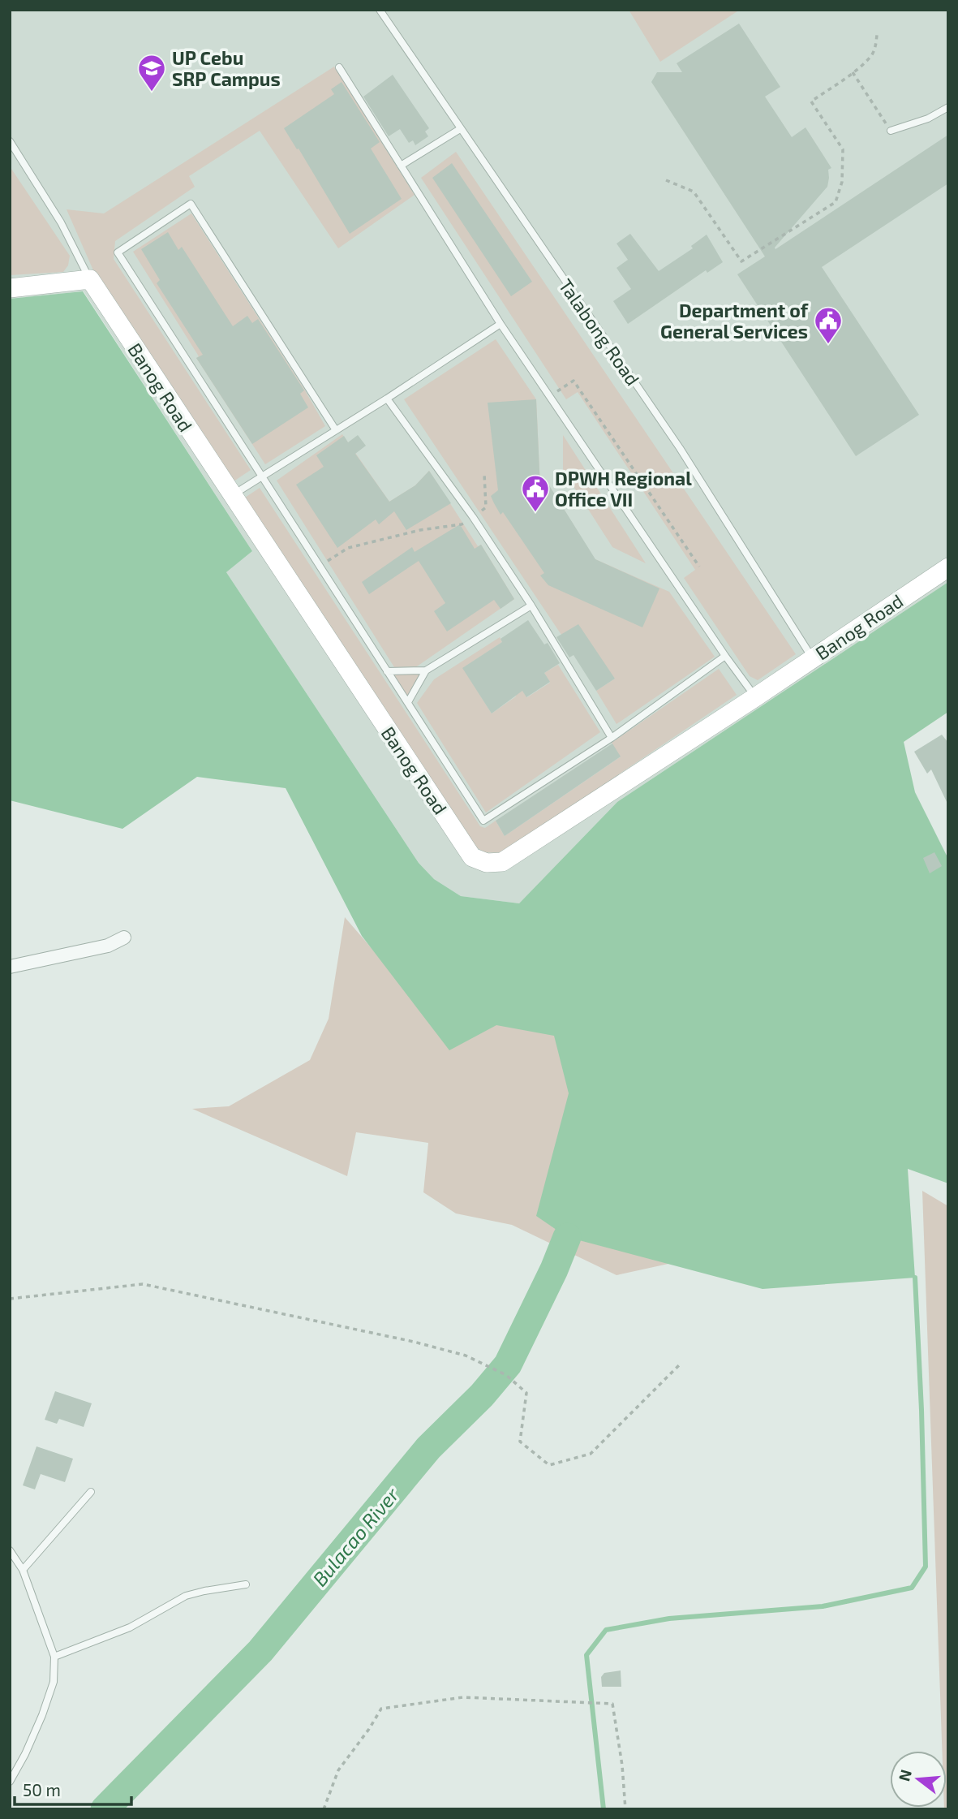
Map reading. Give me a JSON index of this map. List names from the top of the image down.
{
  "streets": {
    "street": ["Banog Road"],
    "lane": ["Talabong Road"]
  },
  "crossings": [
    ["Talabong Road", "Banog Road"]
  ],
  "water": ["Bulacao River"],
  "places": {
    "school or university": ["UP Cebu SRP Campus"],
    "public building": ["Department of General Services", "DPWH Regional Office VII"]
  },
  "scale_bar": "50 m",
  "north": "left"
}
